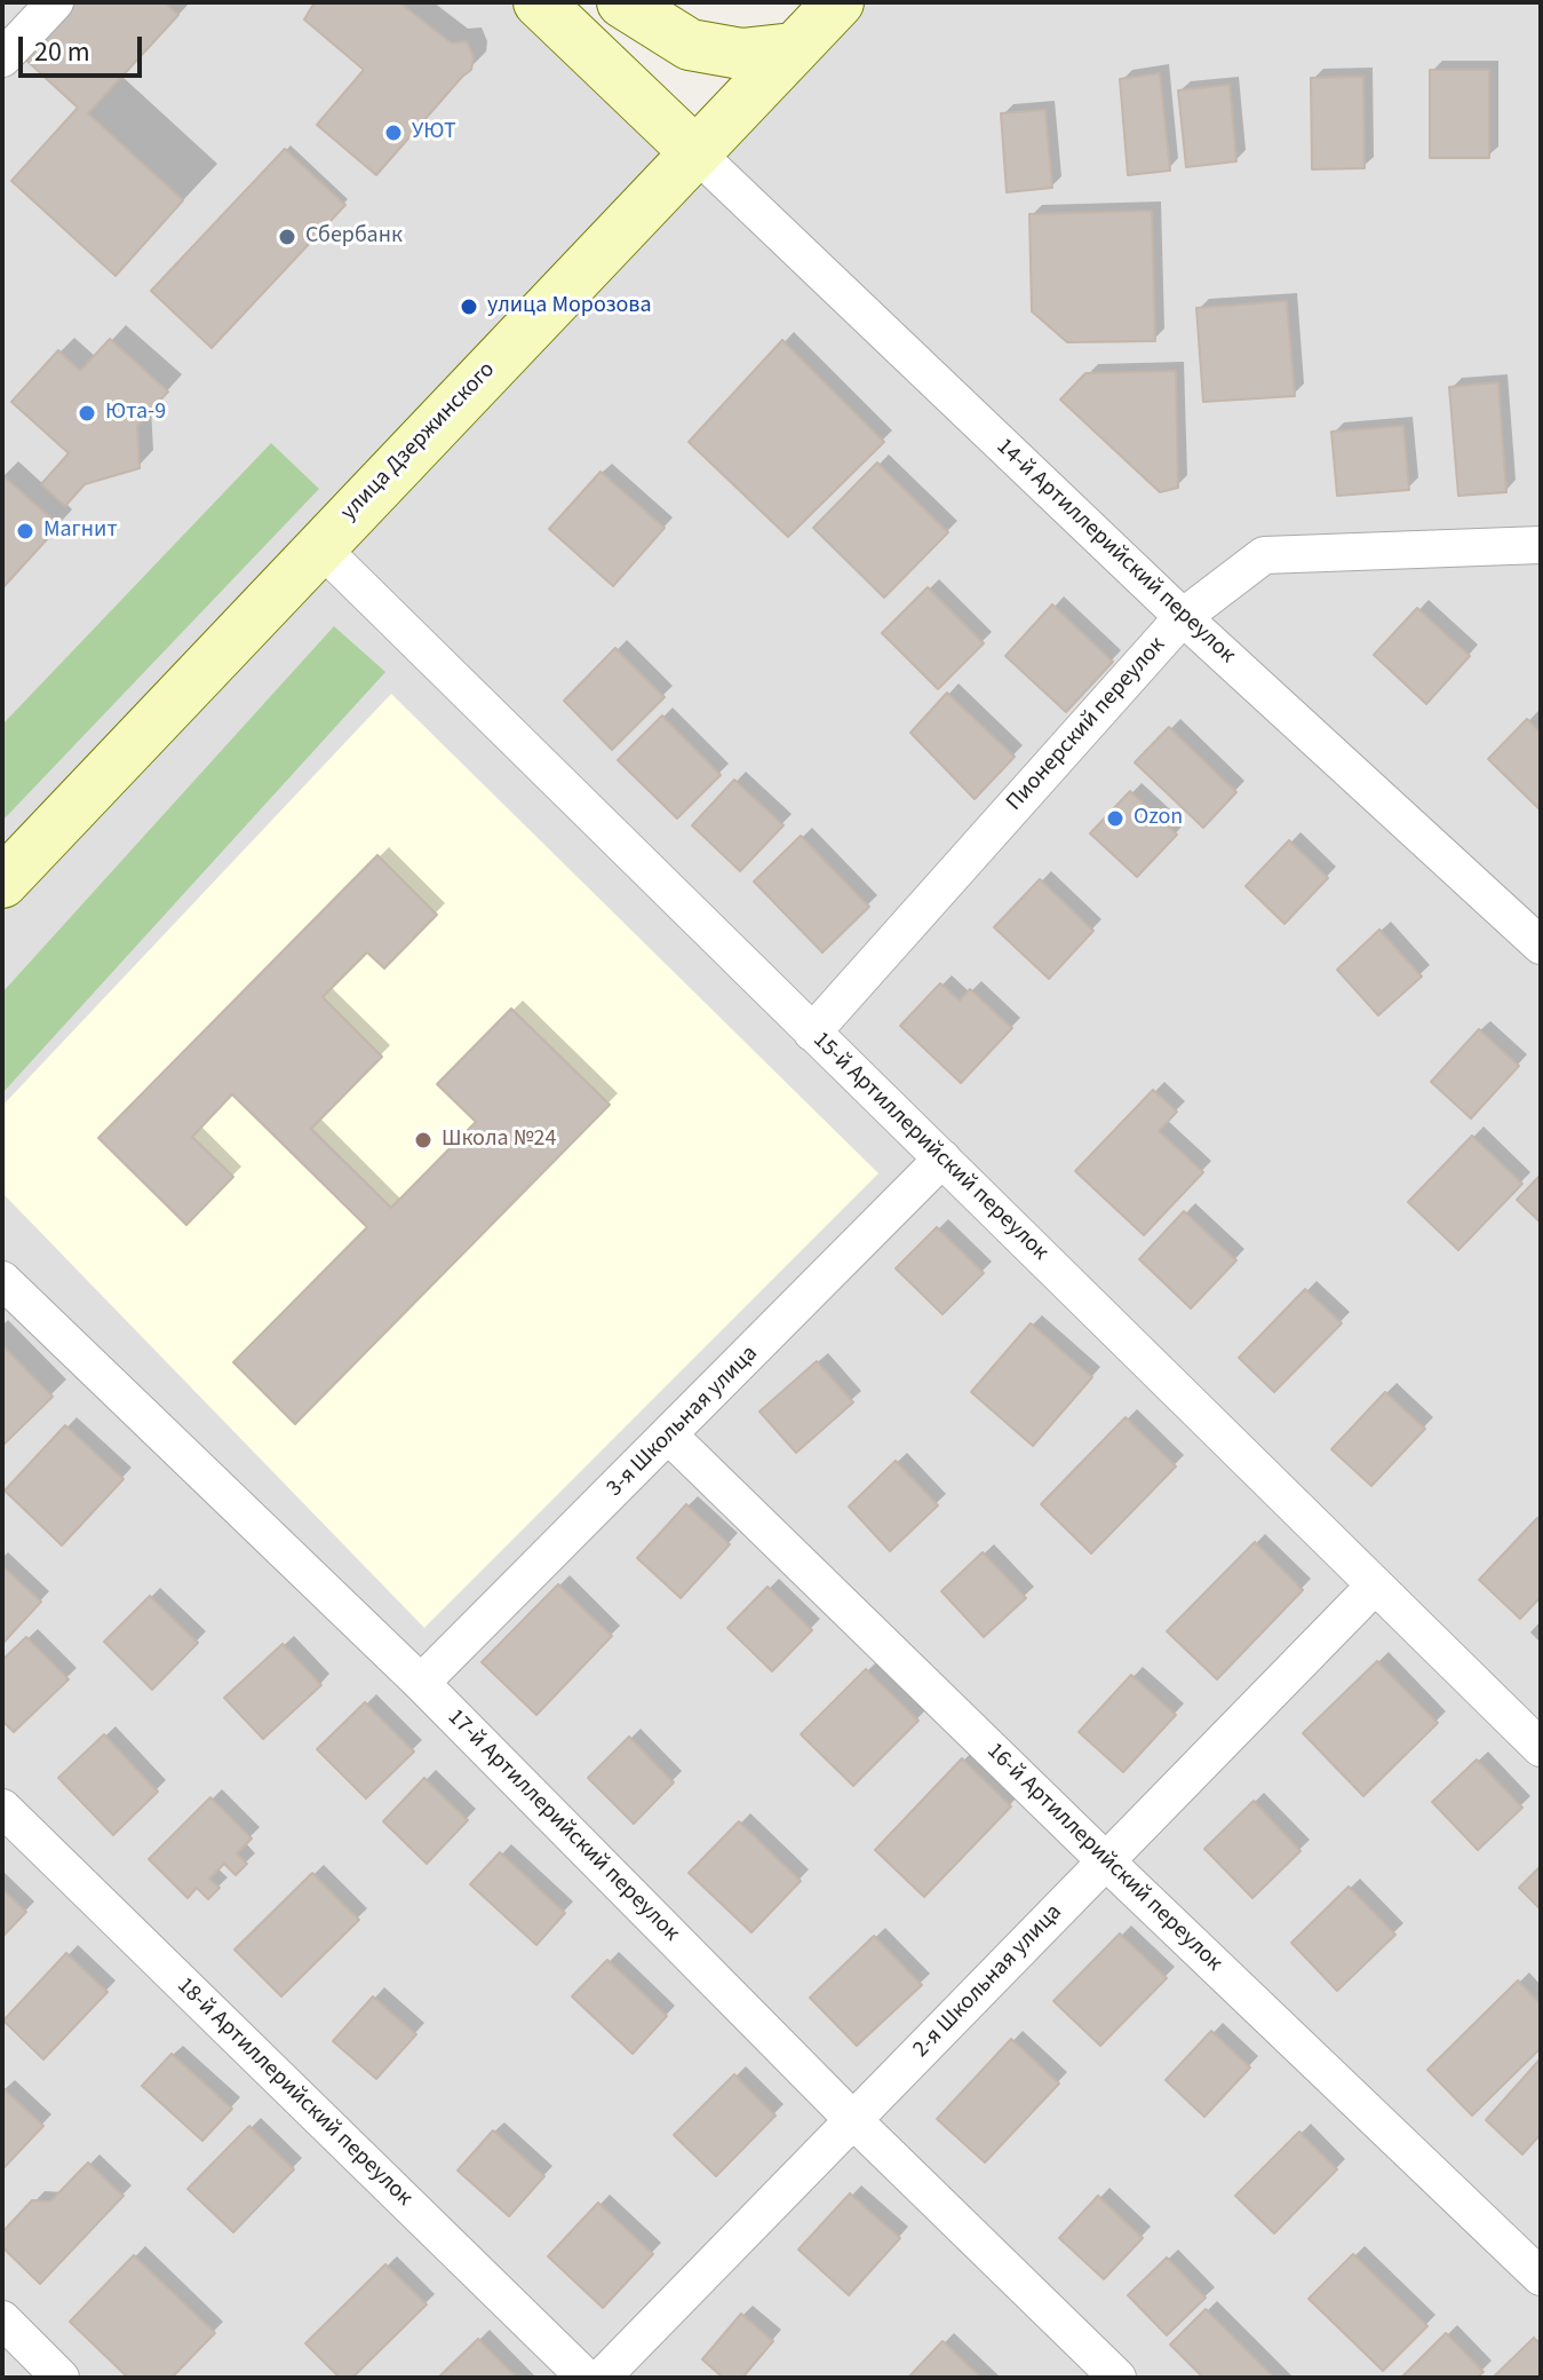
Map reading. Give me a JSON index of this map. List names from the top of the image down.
{
  "streets": {
    "main road": ["улица Дзержинского"],
    "street": [
      "14-й Артиллерийский переулок",
      "Пионерский переулок",
      "15-й Артиллерийский переулок",
      "3-я Школьная улица",
      "17-й Артиллерийский переулок",
      "16-й Артиллерийский переулок",
      "2-я Школьная улица",
      "18-й Артиллерийский переулок"
    ]
  },
  "crossings": [
    ["улица Дзержинского", "14-й Артиллерийский переулок"],
    ["улица Дзержинского", "15-й Артиллерийский переулок"],
    ["14-й Артиллерийский переулок", "Пионерский переулок"],
    ["Пионерский переулок", "15-й Артиллерийский переулок"],
    ["15-й Артиллерийский переулок", "3-я Школьная улица"],
    ["15-й Артиллерийский переулок", "2-я Школьная улица"],
    ["3-я Школьная улица", "17-й Артиллерийский переулок"],
    ["3-я Школьная улица", "16-й Артиллерийский переулок"],
    ["17-й Артиллерийский переулок", "2-я Школьная улица"],
    ["16-й Артиллерийский переулок", "2-я Школьная улица"]
  ],
  "places": [
    "УЮТ",
    "Сбербанк",
    "улица Морозова",
    "Юта-9",
    "Магнит",
    "Ozon",
    "Школа №24"
  ],
  "scale_bar": "20 m"
}
